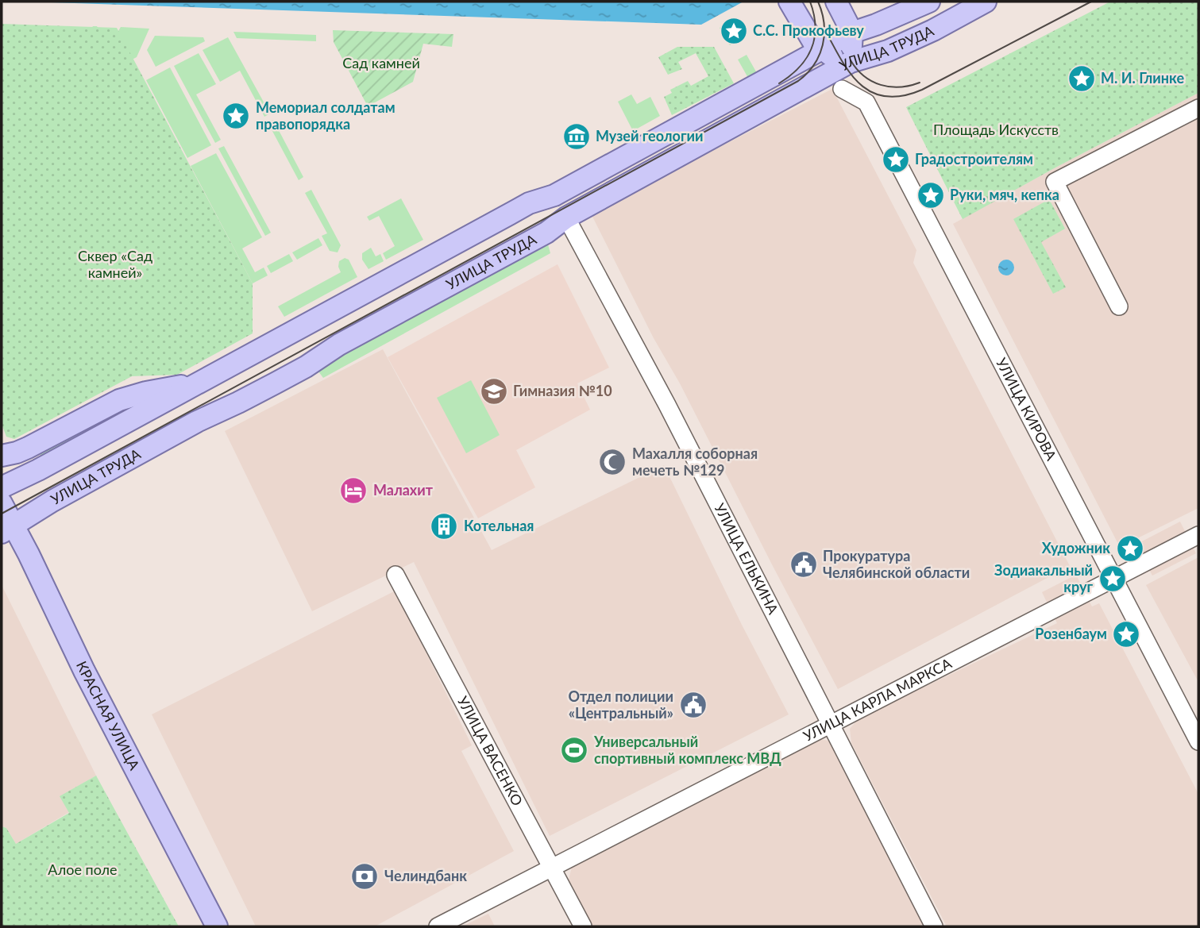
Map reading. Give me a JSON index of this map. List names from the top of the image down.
{
  "streets": {
    "main road": ["УЛИЦА ТРУДА", "УЛИЦА ЕЛЬКИНА", "КРАСНАЯ УЛИЦА"],
    "street": ["УЛИЦА КИРОВА", "УЛИЦА КАРЛА МАРКСА", "УЛИЦА ВАСЕНКО"]
  },
  "crossings": [
    ["УЛИЦА ТРУДА", "УЛИЦА ЕЛЬКИНА"],
    ["УЛИЦА ТРУДА", "КРАСНАЯ УЛИЦА"],
    ["УЛИЦА КИРОВА", "УЛИЦА КАРЛА МАРКСА"],
    ["УЛИЦА ЕЛЬКИНА", "УЛИЦА КАРЛА МАРКСА"],
    ["УЛИЦА КАРЛА МАРКСА", "УЛИЦА ВАСЕНКО"]
  ],
  "parks": [
    "Сад камней",
    "Площадь Искусств",
    "Сквер «Сад камней»",
    "Алое поле"
  ],
  "places": {
    "place": [
      "С.С. Прокофьеву",
      "М. И. Глинке",
      "Мемориал солдатам правопорядка",
      "Градостроителям",
      "Руки, мяч, кепка",
      "Художник",
      "Зодиакальный круг",
      "Розенбаум"
    ],
    "museum": ["Музей геологии"],
    "school or university": ["Гимназия №10"],
    "mosque": ["Махалля соборная мечеть №129"],
    "hotel": ["Малахит"],
    "building": ["Котельная"],
    "public building": ["Прокуратура Челябинской области", "Отдел полиции «Центральный»"],
    "sports": ["Универсальный спортивный комплекс МВД"],
    "bank": ["Челиндбанк"]
  }
}
